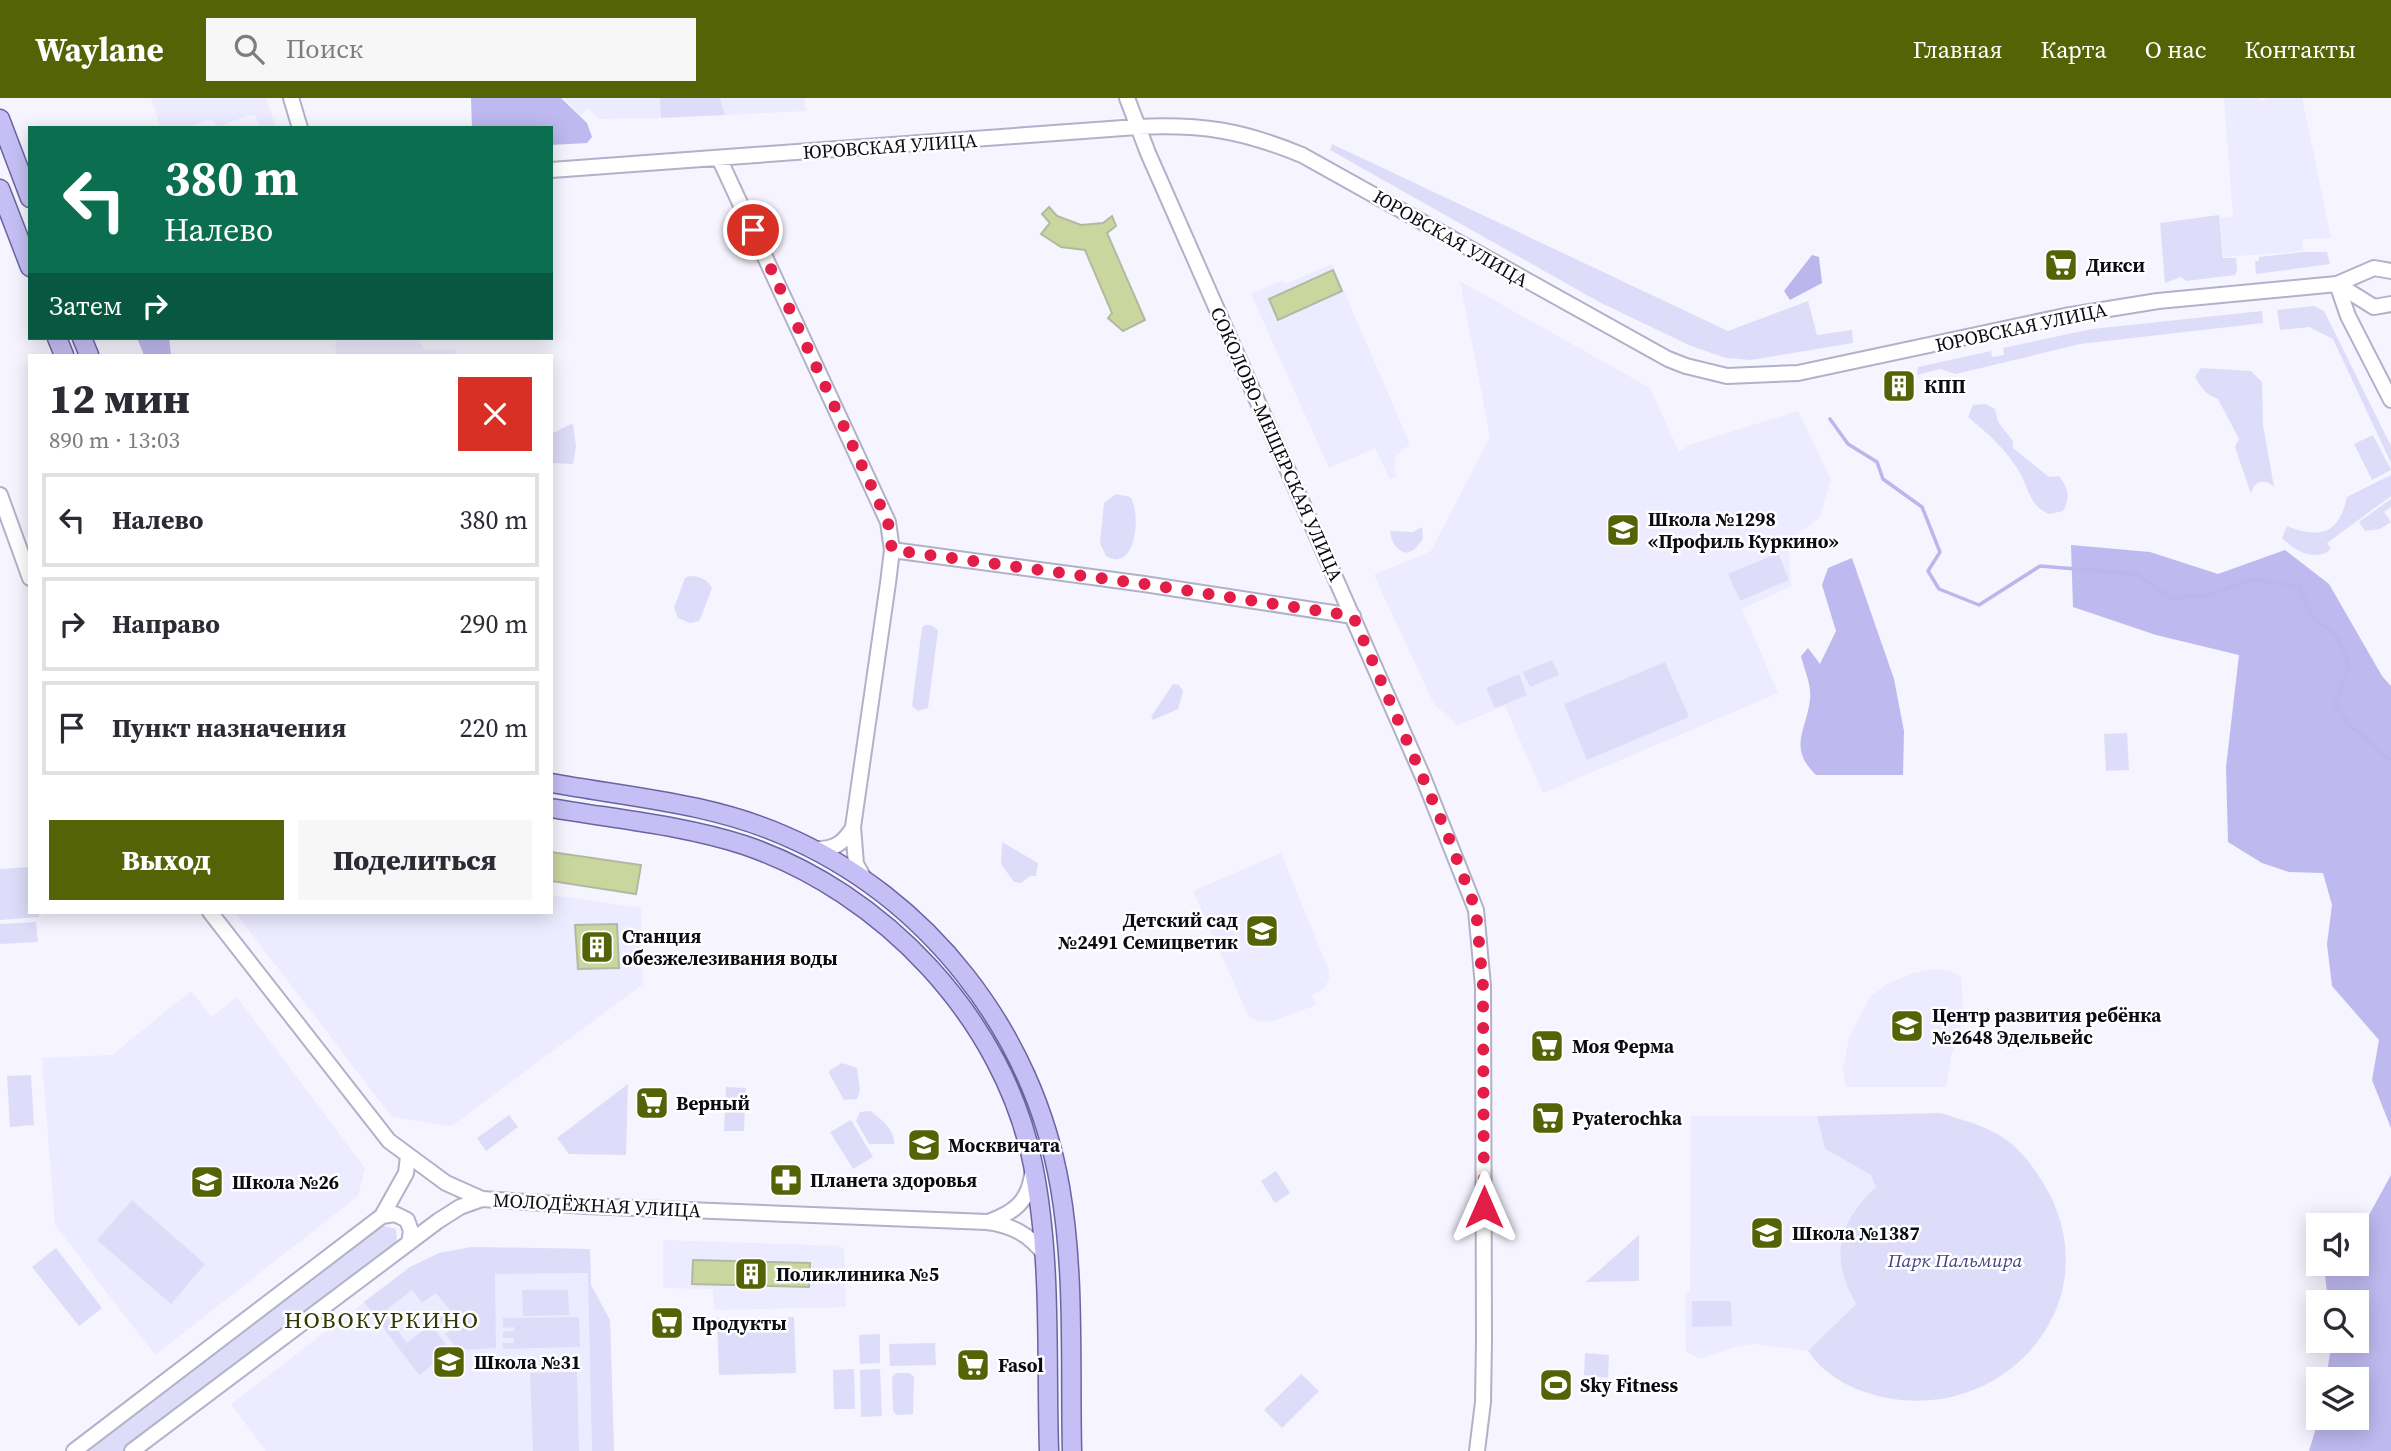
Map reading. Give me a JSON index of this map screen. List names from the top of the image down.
{
  "streets": {
    "street": ["ЮРОВСКАЯ УЛИЦА", "СОКОЛОВО-МЕЩЕРСКАЯ УЛИЦА", "МОЛОДЁЖНАЯ УЛИЦА"]
  },
  "crossings": [
    ["ЮРОВСКАЯ УЛИЦА", "СОКОЛОВО-МЕЩЕРСКАЯ УЛИЦА"]
  ],
  "districts": ["НОВОКУРКИНО"],
  "parks": ["Парк Пальмира"],
  "places": {
    "supermarket": [
      "Дикси",
      "Моя Ферма",
      "Верный",
      "Pyaterochka",
      "Продукты",
      "Fasol"
    ],
    "building": ["КПП", "Станция обезжелезивания воды", "Поликлиника №5"],
    "school or university": [
      "Школа №1298 «Профиль Куркино»",
      "Детский сад №2491 Семицветик",
      "Центр развития ребёнка №2648 Эдельвейс",
      "Москвичата",
      "Школа №26",
      "Школа №1387",
      "Школа №31"
    ],
    "pharmacy": ["Планета здоровья"],
    "sports": ["Sky Fitness"]
  },
  "page": {
    "header": "Waylane",
    "search": "Поиск",
    "nav": [
      "Главная",
      "Карта",
      "О нас",
      "Контакты"
    ],
    "turn": ["380 m", "Налево"],
    "then": "Затем",
    "heading": ["12 мин", "890 m · 13:03"],
    "list": [
      {
        "name": "Налево",
        "value": "380 m"
      },
      {
        "name": "Направо",
        "value": "290 m"
      },
      {
        "name": "Пункт назначения",
        "value": "220 m"
      }
    ],
    "buttons": ["Выход", "Поделиться"]
  }
}
